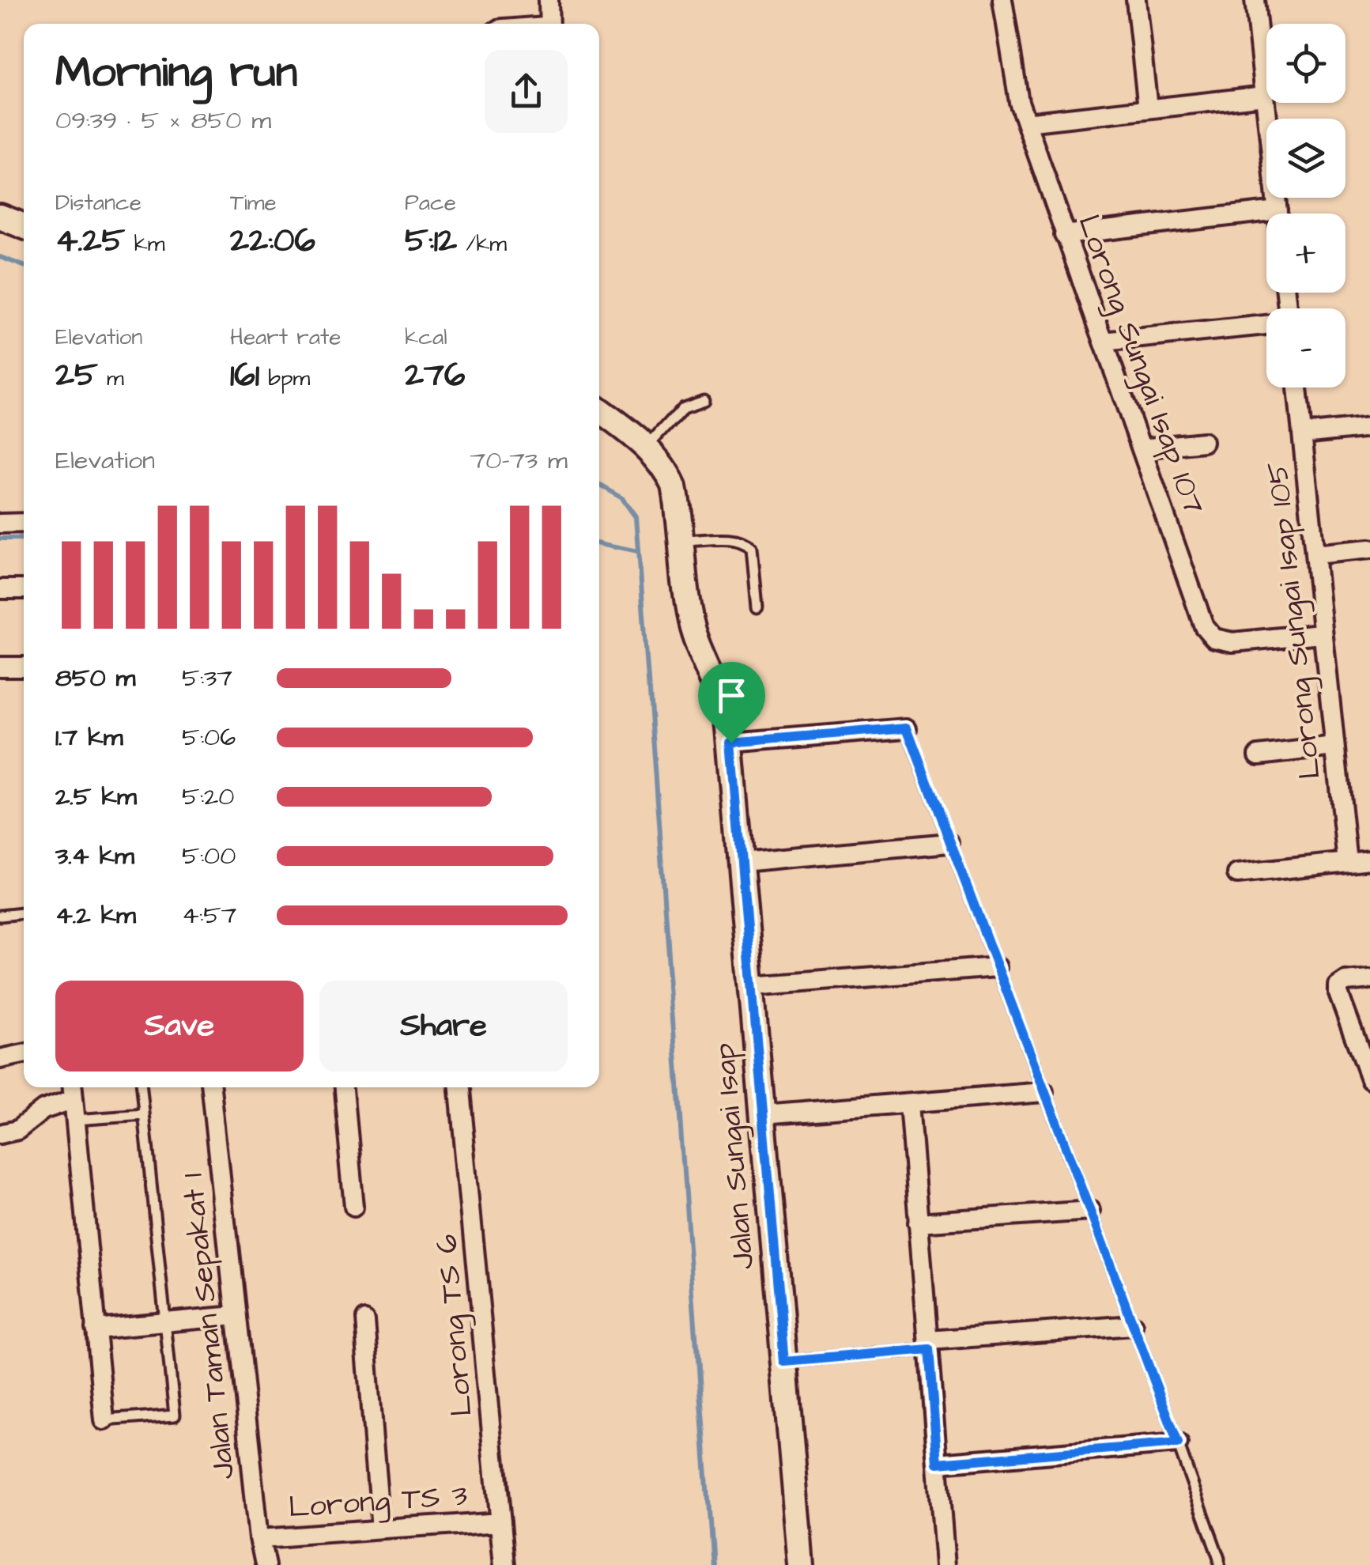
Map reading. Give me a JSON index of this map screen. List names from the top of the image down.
{
  "streets": {
    "street": [
      "Lorong Sungai Isap 107",
      "Lorong Sungai Isap 105",
      "Jalan Sungai Isap",
      "Lorong TS 6",
      "Jalan Taman Sepakat 1",
      "Lorong TS 3"
    ]
  },
  "crossings": [
    ["Lorong Sungai Isap 107", "Lorong Sungai Isap 105"],
    ["Lorong TS 6", "Lorong TS 3"],
    ["Jalan Taman Sepakat 1", "Lorong TS 3"]
  ],
  "page": {
    "map_buttons": ["+", "−"],
    "heading": ["Morning run", "09:39 · 5 × 850 m"],
    "stats": [
      ["Distance", "4.25 km"],
      ["Time", "22:06"],
      ["Pace", "5:12 /km"],
      ["Elevation", "25 m"],
      ["Heart rate", "161 bpm"],
      ["kcal", "276"]
    ],
    "chart": ["Elevation", "70–73 m"],
    "list": [
      {
        "name": "850 m",
        "note": "5:37"
      },
      {
        "name": "1.7 km",
        "note": "5:06"
      },
      {
        "name": "2.5 km",
        "note": "5:20"
      },
      {
        "name": "3.4 km",
        "note": "5:00"
      },
      {
        "name": "4.2 km",
        "note": "4:57"
      }
    ],
    "buttons": ["Save", "Share"]
  }
}
